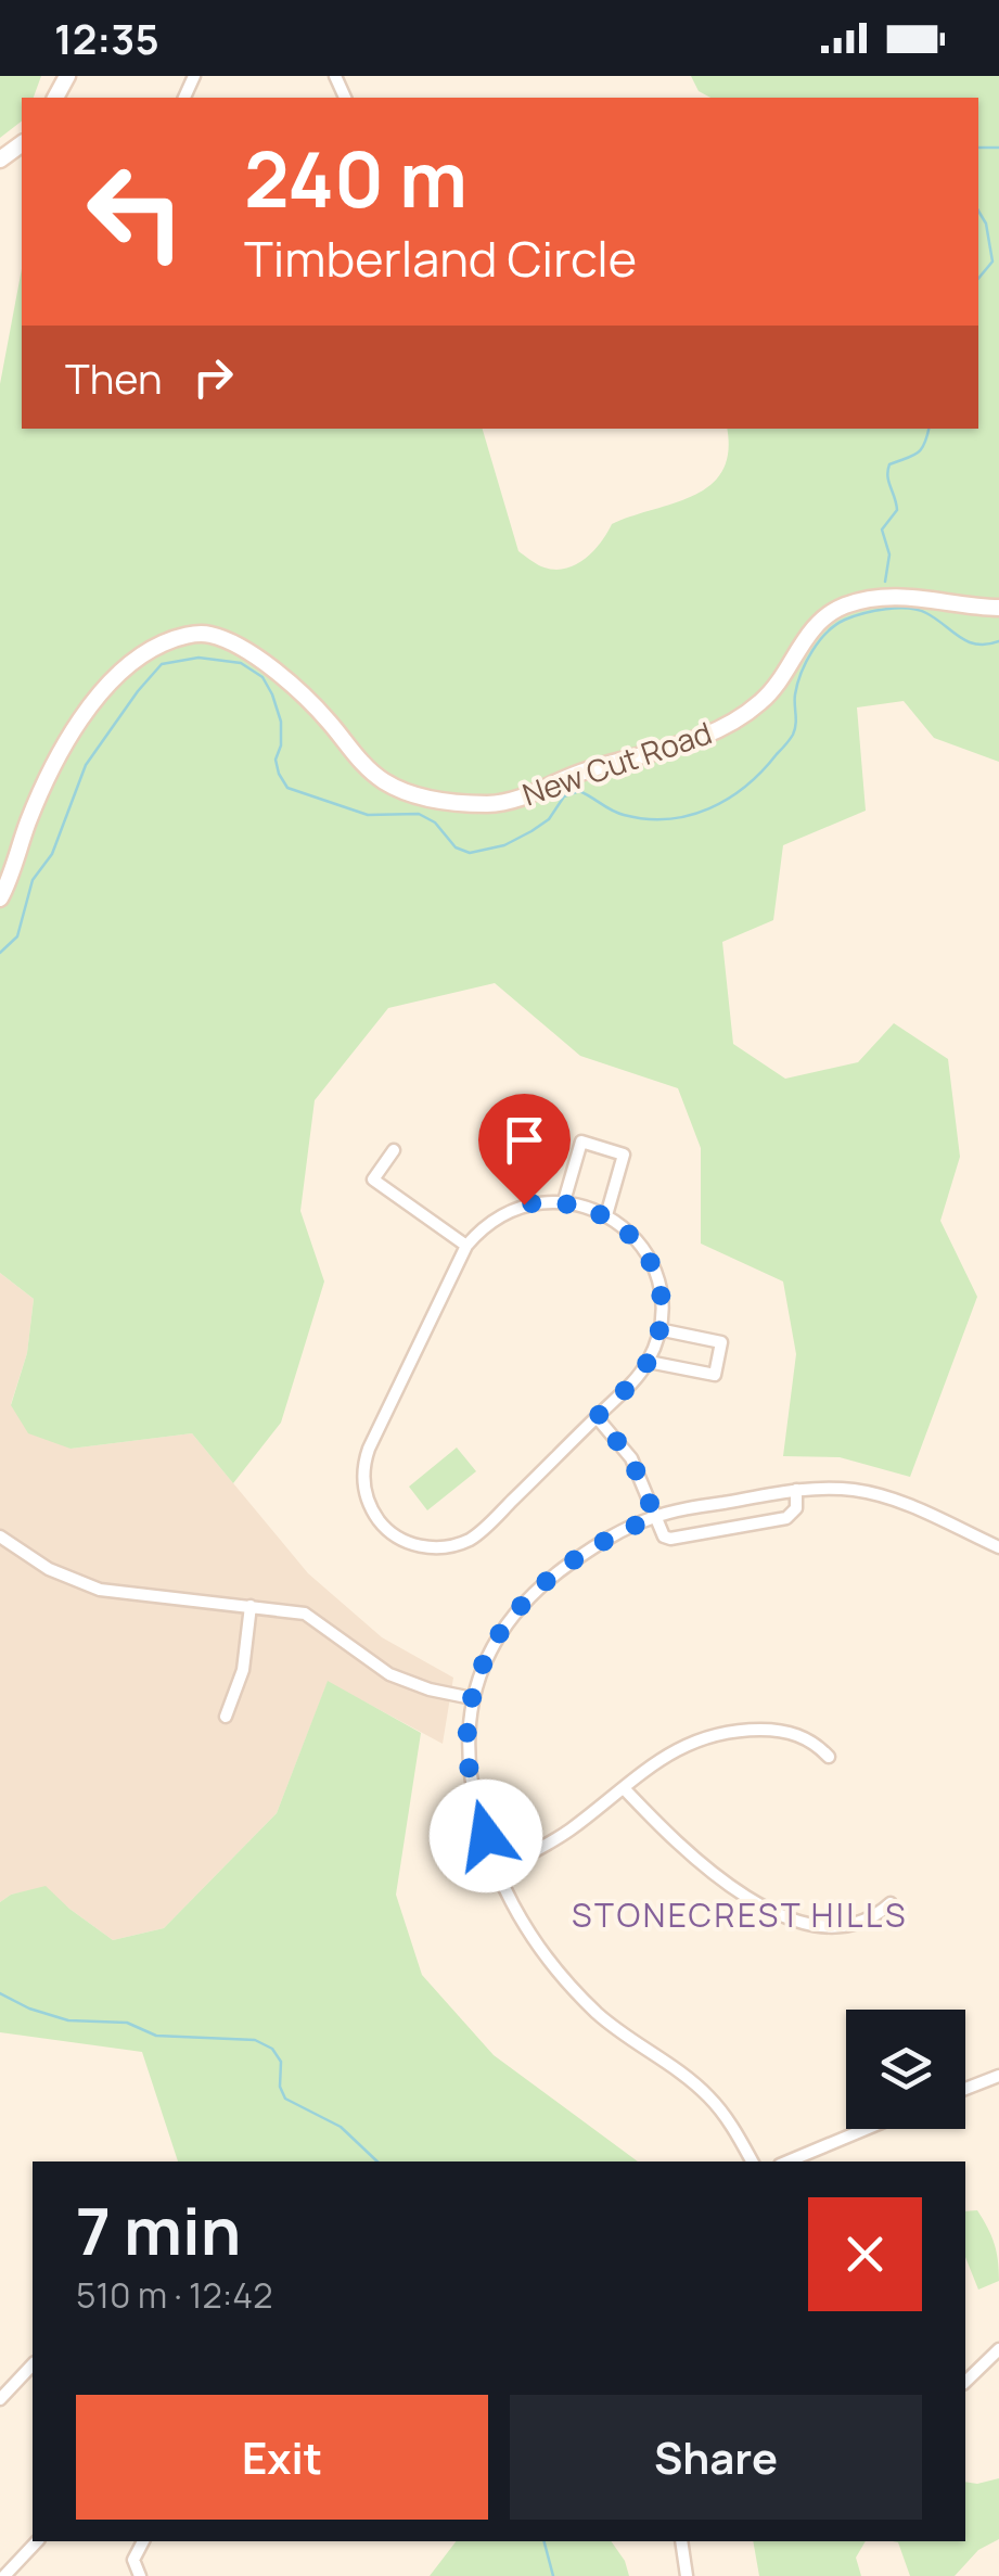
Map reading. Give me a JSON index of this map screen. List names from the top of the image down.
{
  "streets": {
    "street": ["New Cut Road"]
  },
  "districts": ["STONECREST HILLS"],
  "page": {
    "status": "12:35",
    "turn": ["240 m", "Timberland Circle"],
    "then": "Then",
    "heading": ["7 min", "510 m · 12:42"],
    "buttons": ["Exit", "Share"]
  }
}
